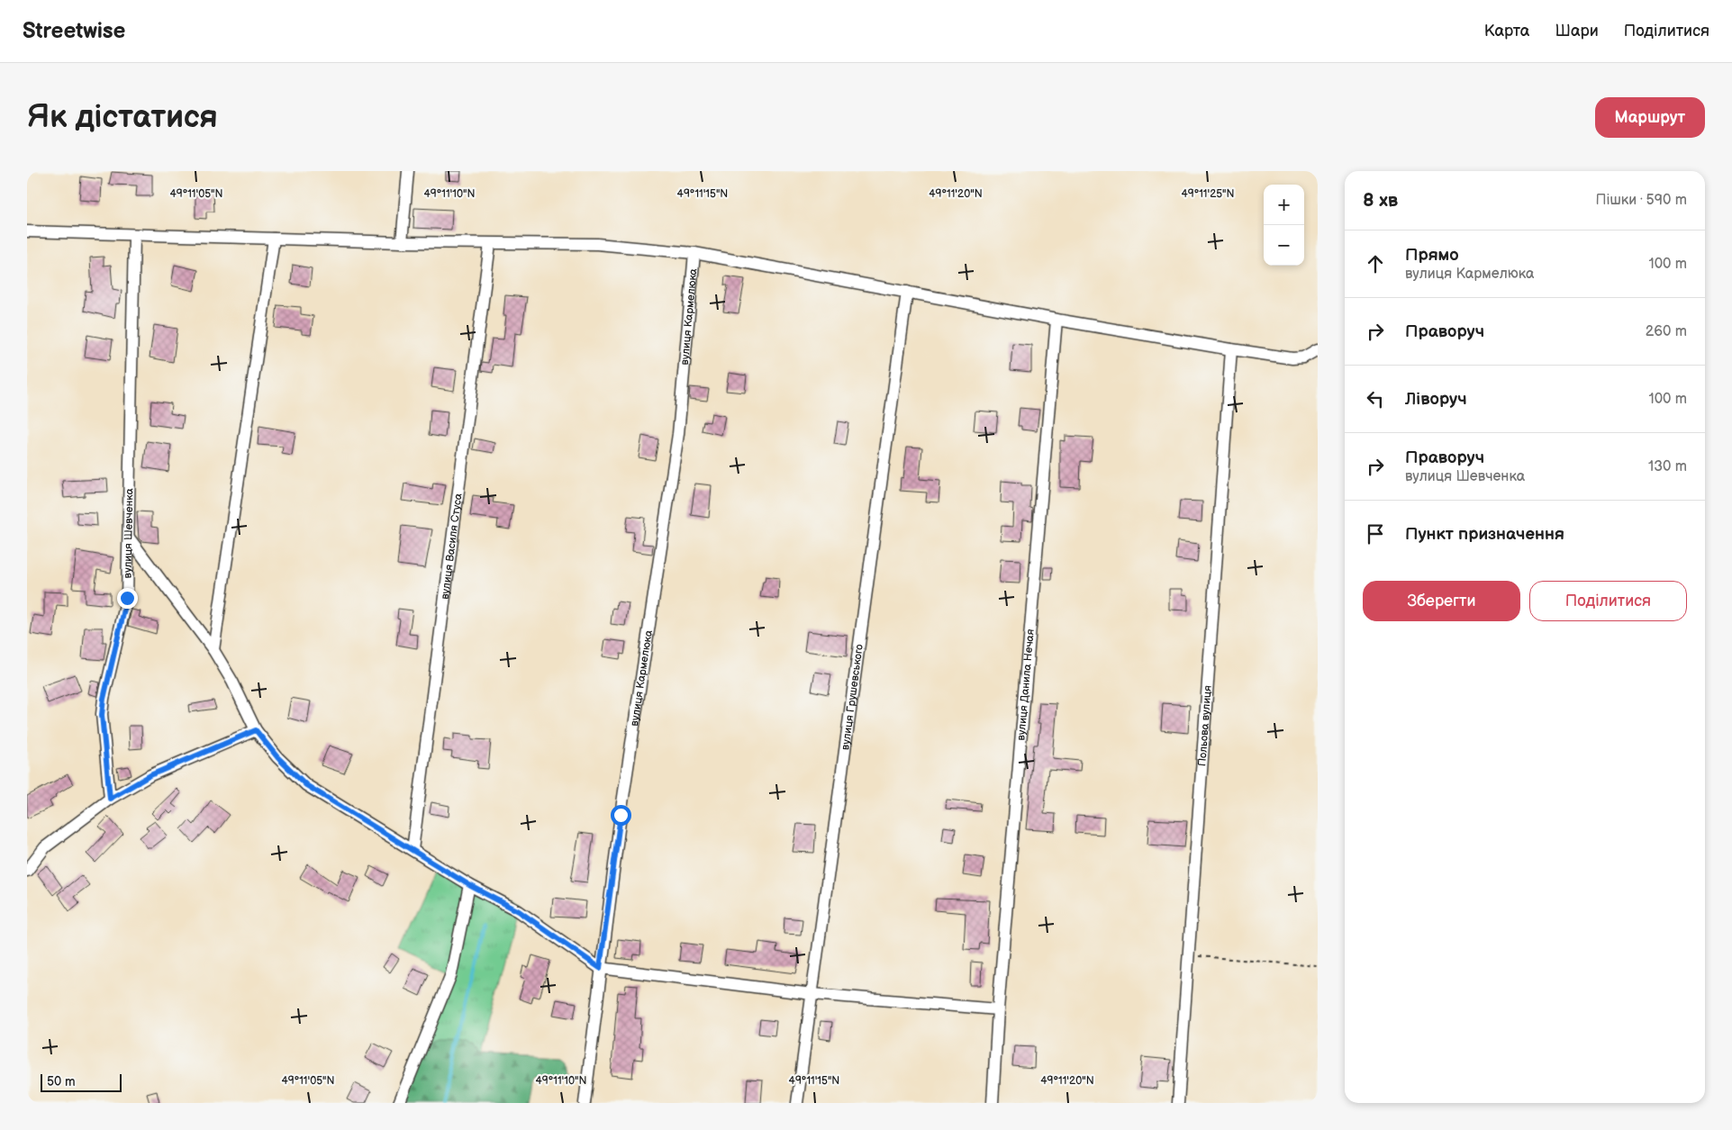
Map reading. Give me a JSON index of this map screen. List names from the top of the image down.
{
  "streets": {
    "street": [
      "вулиця Кармелюка",
      "вулиця Шевченка",
      "вулиця Василя Стуса",
      "вулиця Данила Нечая",
      "вулиця Грушевського",
      "Польова вулиця"
    ]
  },
  "scale_bar": "50 m",
  "page": {
    "header": "Streetwise",
    "nav": ["Карта", "Шари", "Поділитися"],
    "buttons": [
      "Маршрут",
      ["Зберегти", "Поділитися"]
    ],
    "title": "Як дістатися",
    "heading": ["8 хв", "Пішки · 590 m"],
    "map_buttons": ["+", "−"],
    "list": [
      ["Прямо", "вулиця Кармелюка", "100 m"],
      ["Праворуч", "260 m"],
      ["Ліворуч", "100 m"],
      ["Праворуч", "вулиця Шевченка", "130 m"],
      "Пункт призначення"
    ],
    "scale": "50 m"
  },
  "coordinates": [
    "49°11'05\"N",
    "49°11'10\"N",
    "49°11'15\"N",
    "49°11'20\"N",
    "49°11'25\"N"
  ]
}
